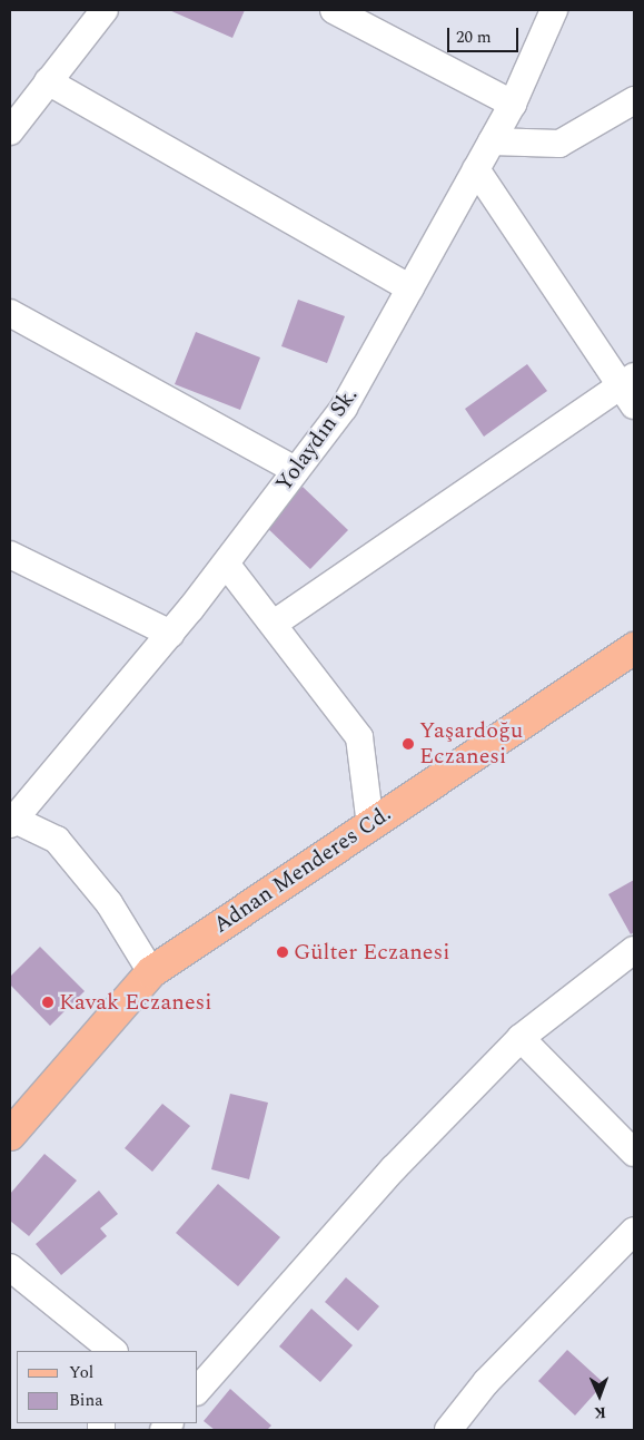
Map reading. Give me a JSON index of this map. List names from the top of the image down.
{
  "streets": {
    "main road": ["Adnan Menderes Cd."],
    "street": ["Yolaydın Sk."]
  },
  "places": ["Yaşardoğu Eczanesi", "Gülter Eczanesi", "Kavak Eczanesi"],
  "legend": ["Yol", "Bina"],
  "scale_bar": "20 m",
  "north": "bottom"
}
